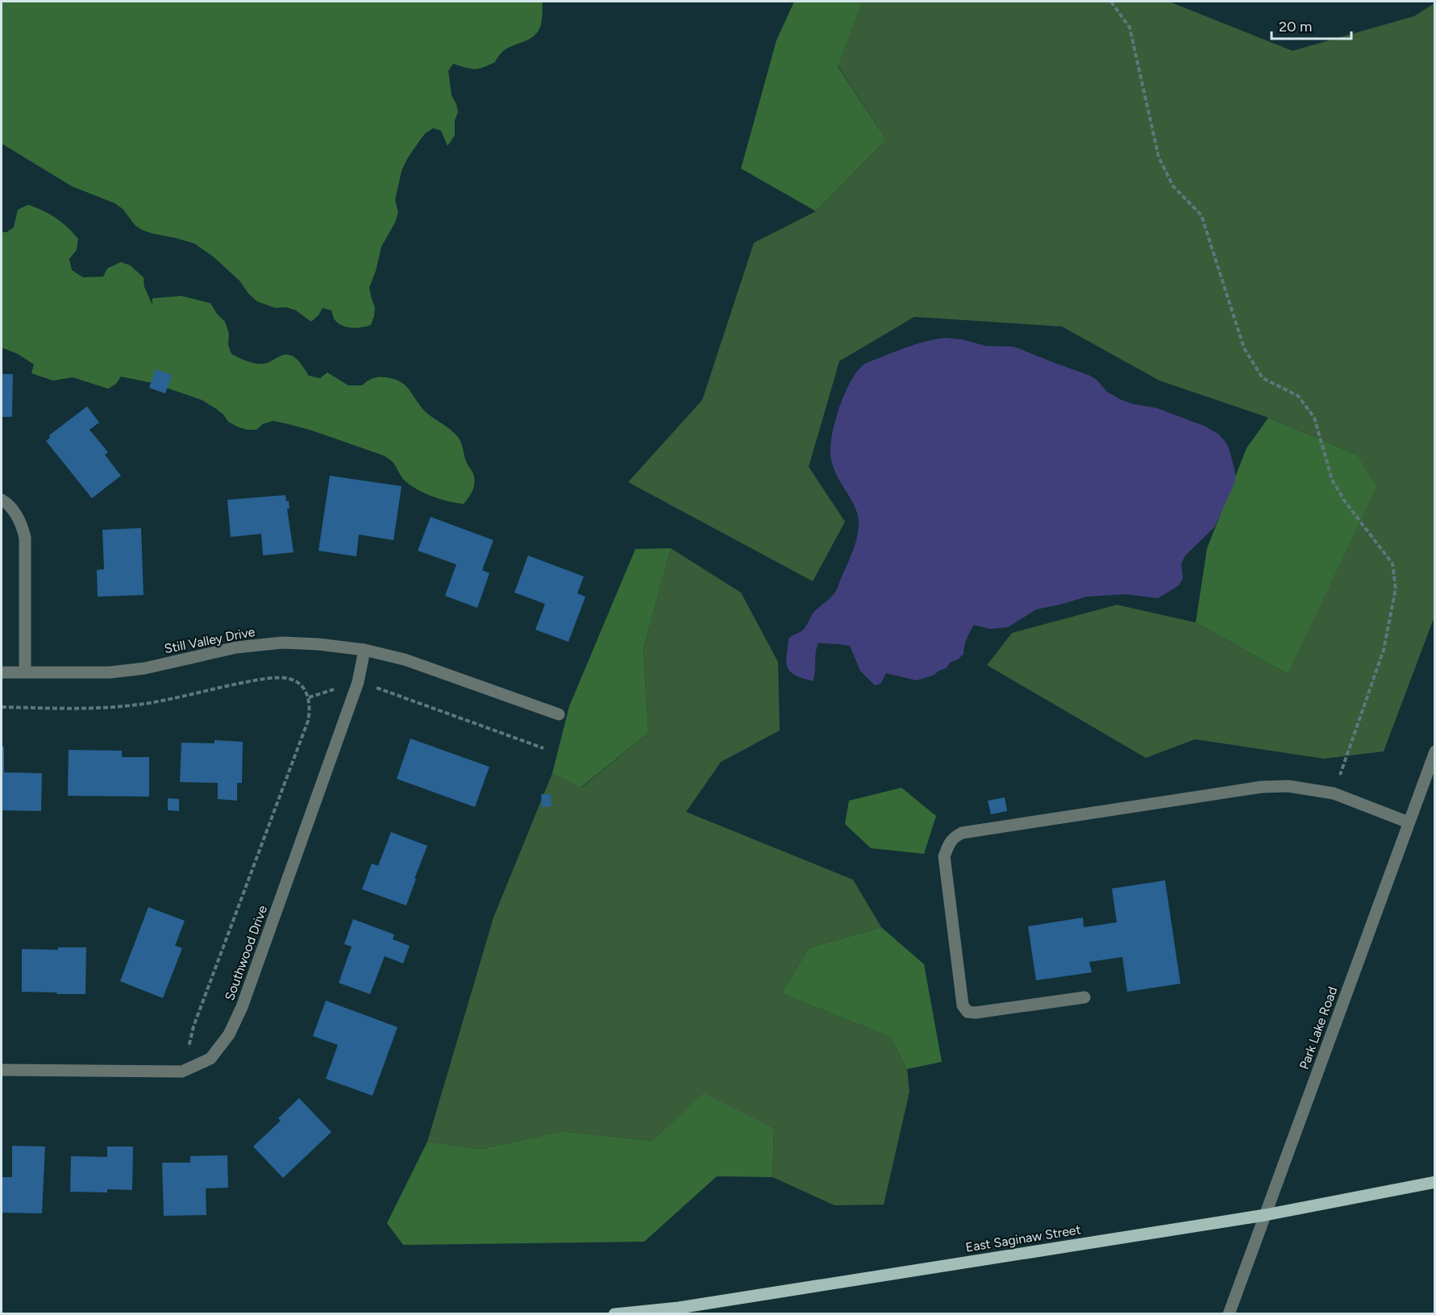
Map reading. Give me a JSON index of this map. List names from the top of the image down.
{
  "streets": {
    "main road": ["East Saginaw Street"],
    "street": ["Still Valley Drive", "Southwood Drive", "Park Lake Road"]
  },
  "crossings": [
    ["Still Valley Drive", "Southwood Drive"],
    ["Park Lake Road", "East Saginaw Street"]
  ],
  "scale_bar": "20 m"
}
